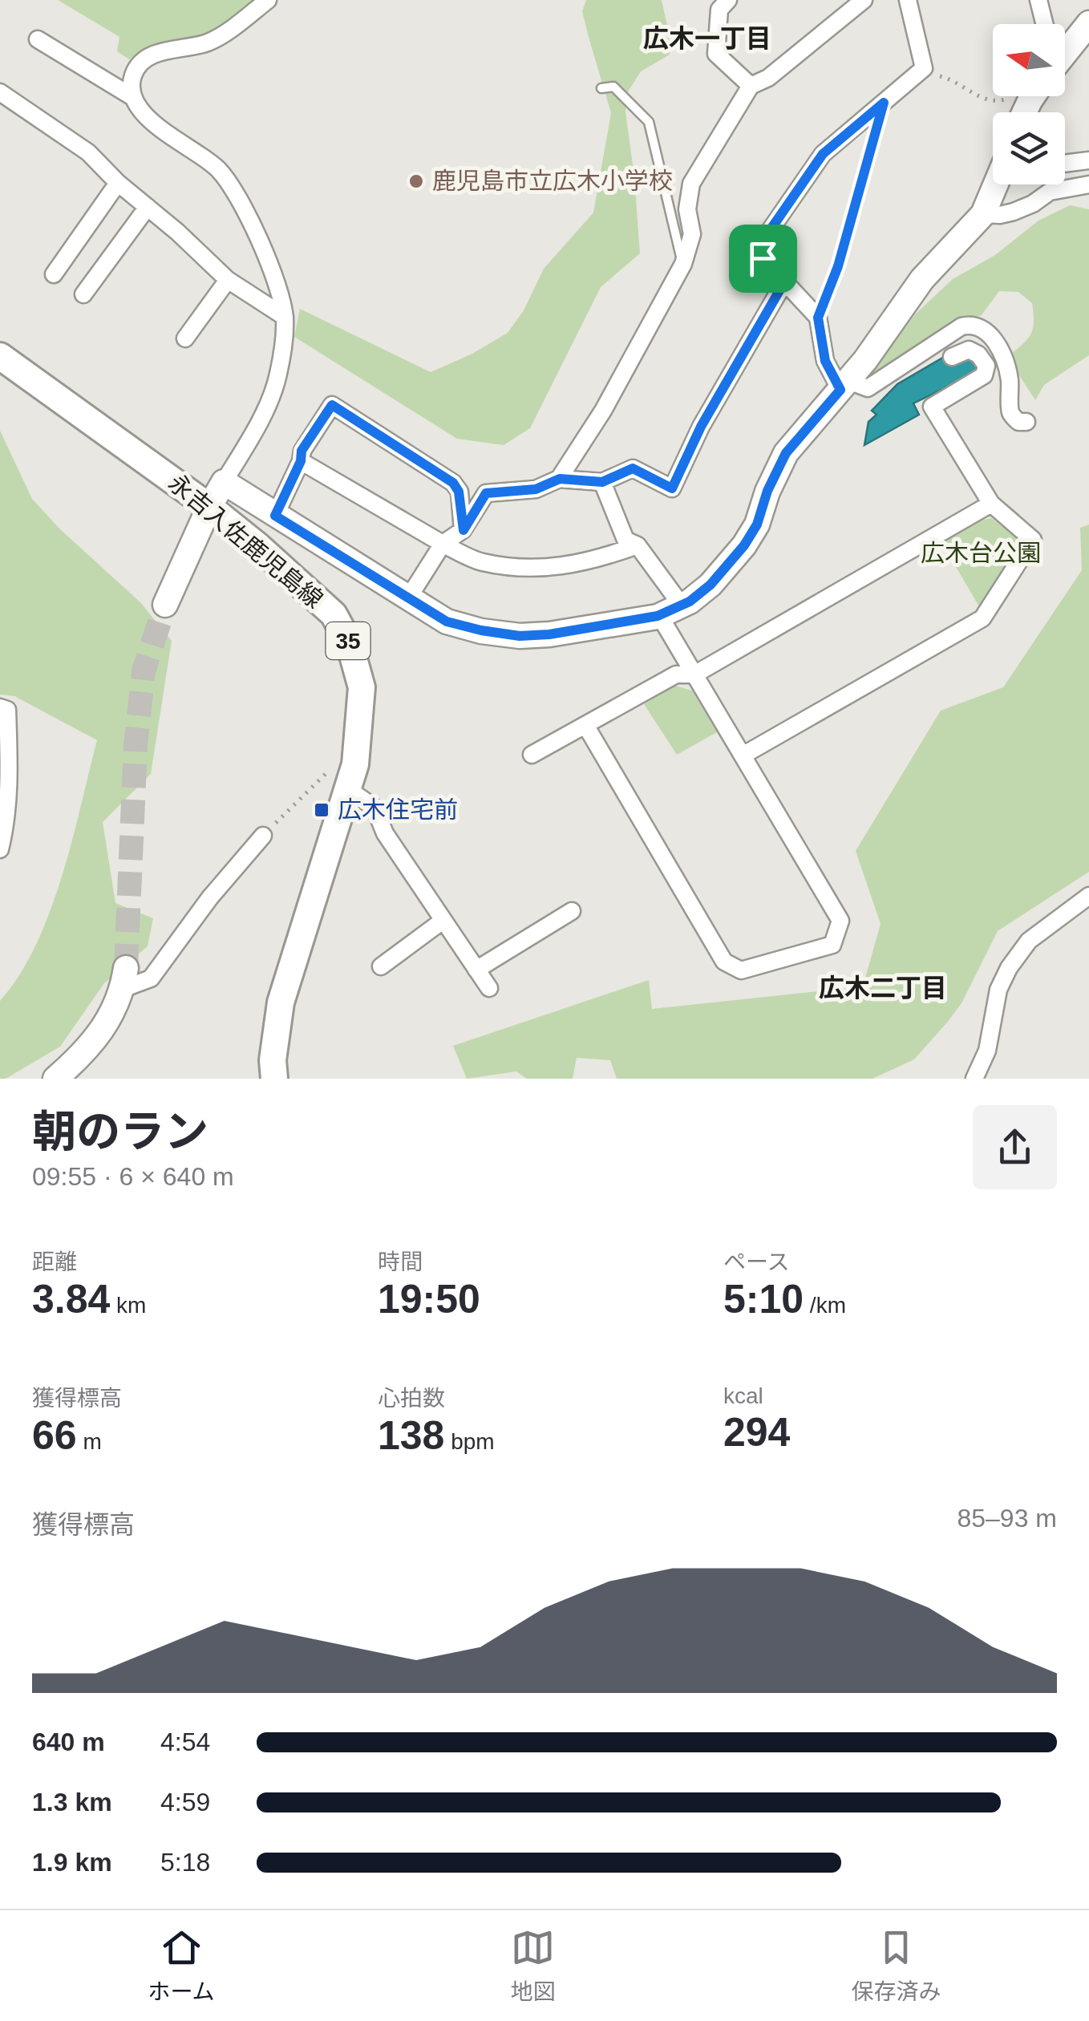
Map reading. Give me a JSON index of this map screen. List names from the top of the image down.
{
  "streets": {
    "main road": ["永吉入佐鹿児島線", "35"]
  },
  "districts": ["広木一丁目", "広木二丁目"],
  "parks": ["広木台公園"],
  "places": {
    "other": ["鹿児島市立広木小学校"],
    "transit": ["広木住宅前"]
  },
  "north": "left",
  "page": {
    "heading": ["朝のラン", "09:55 · 6 × 640 m"],
    "stats": [
      ["距離", "3.84 km"],
      ["時間", "19:50"],
      ["ペース", "5:10 /km"],
      ["獲得標高", "66 m"],
      ["心拍数", "138 bpm"],
      ["kcal", "294"]
    ],
    "chart": ["獲得標高", "85–93 m"],
    "list": [
      {
        "name": "640 m",
        "note": "4:54"
      },
      {
        "name": "1.3 km",
        "note": "4:59"
      },
      {
        "name": "1.9 km",
        "note": "5:18"
      }
    ],
    "tabs": ["ホーム", "地図", "保存済み"]
  }
}
